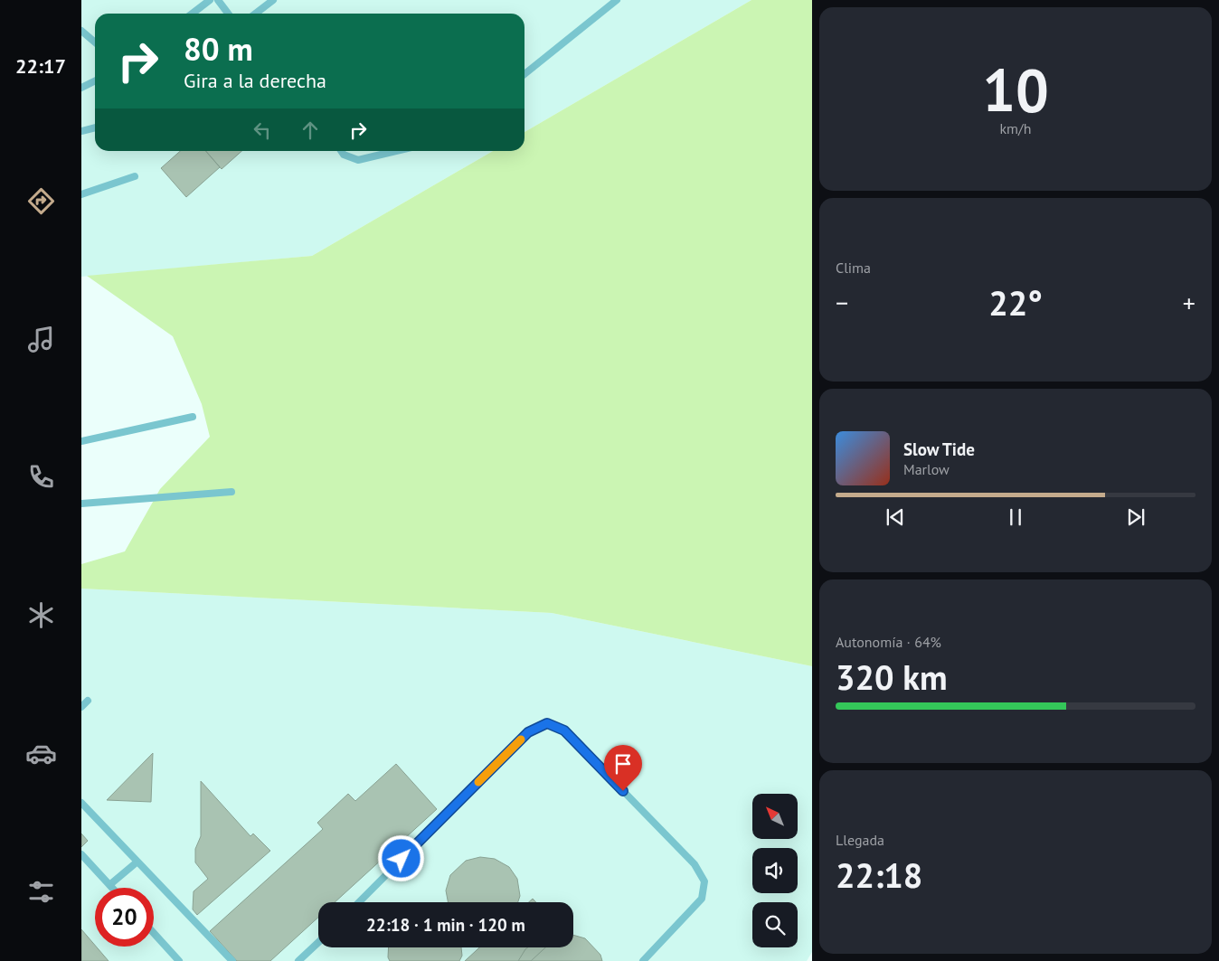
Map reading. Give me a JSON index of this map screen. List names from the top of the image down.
{
  "north": "top left",
  "page": {
    "tabs": "22:17",
    "tile": [
      ["10", "km/h"],
      "Clima",
      ["Autonomía · 64%", "320 km"],
      ["Llegada", "22:18"]
    ],
    "turn": ["80 m", "Gira a la derecha"],
    "heat": ["−", "22°", "+"],
    "song": ["Slow Tide", "Marlow"],
    "limit": "20",
    "trip": "22:18 · 1 min · 120 m"
  }
}
